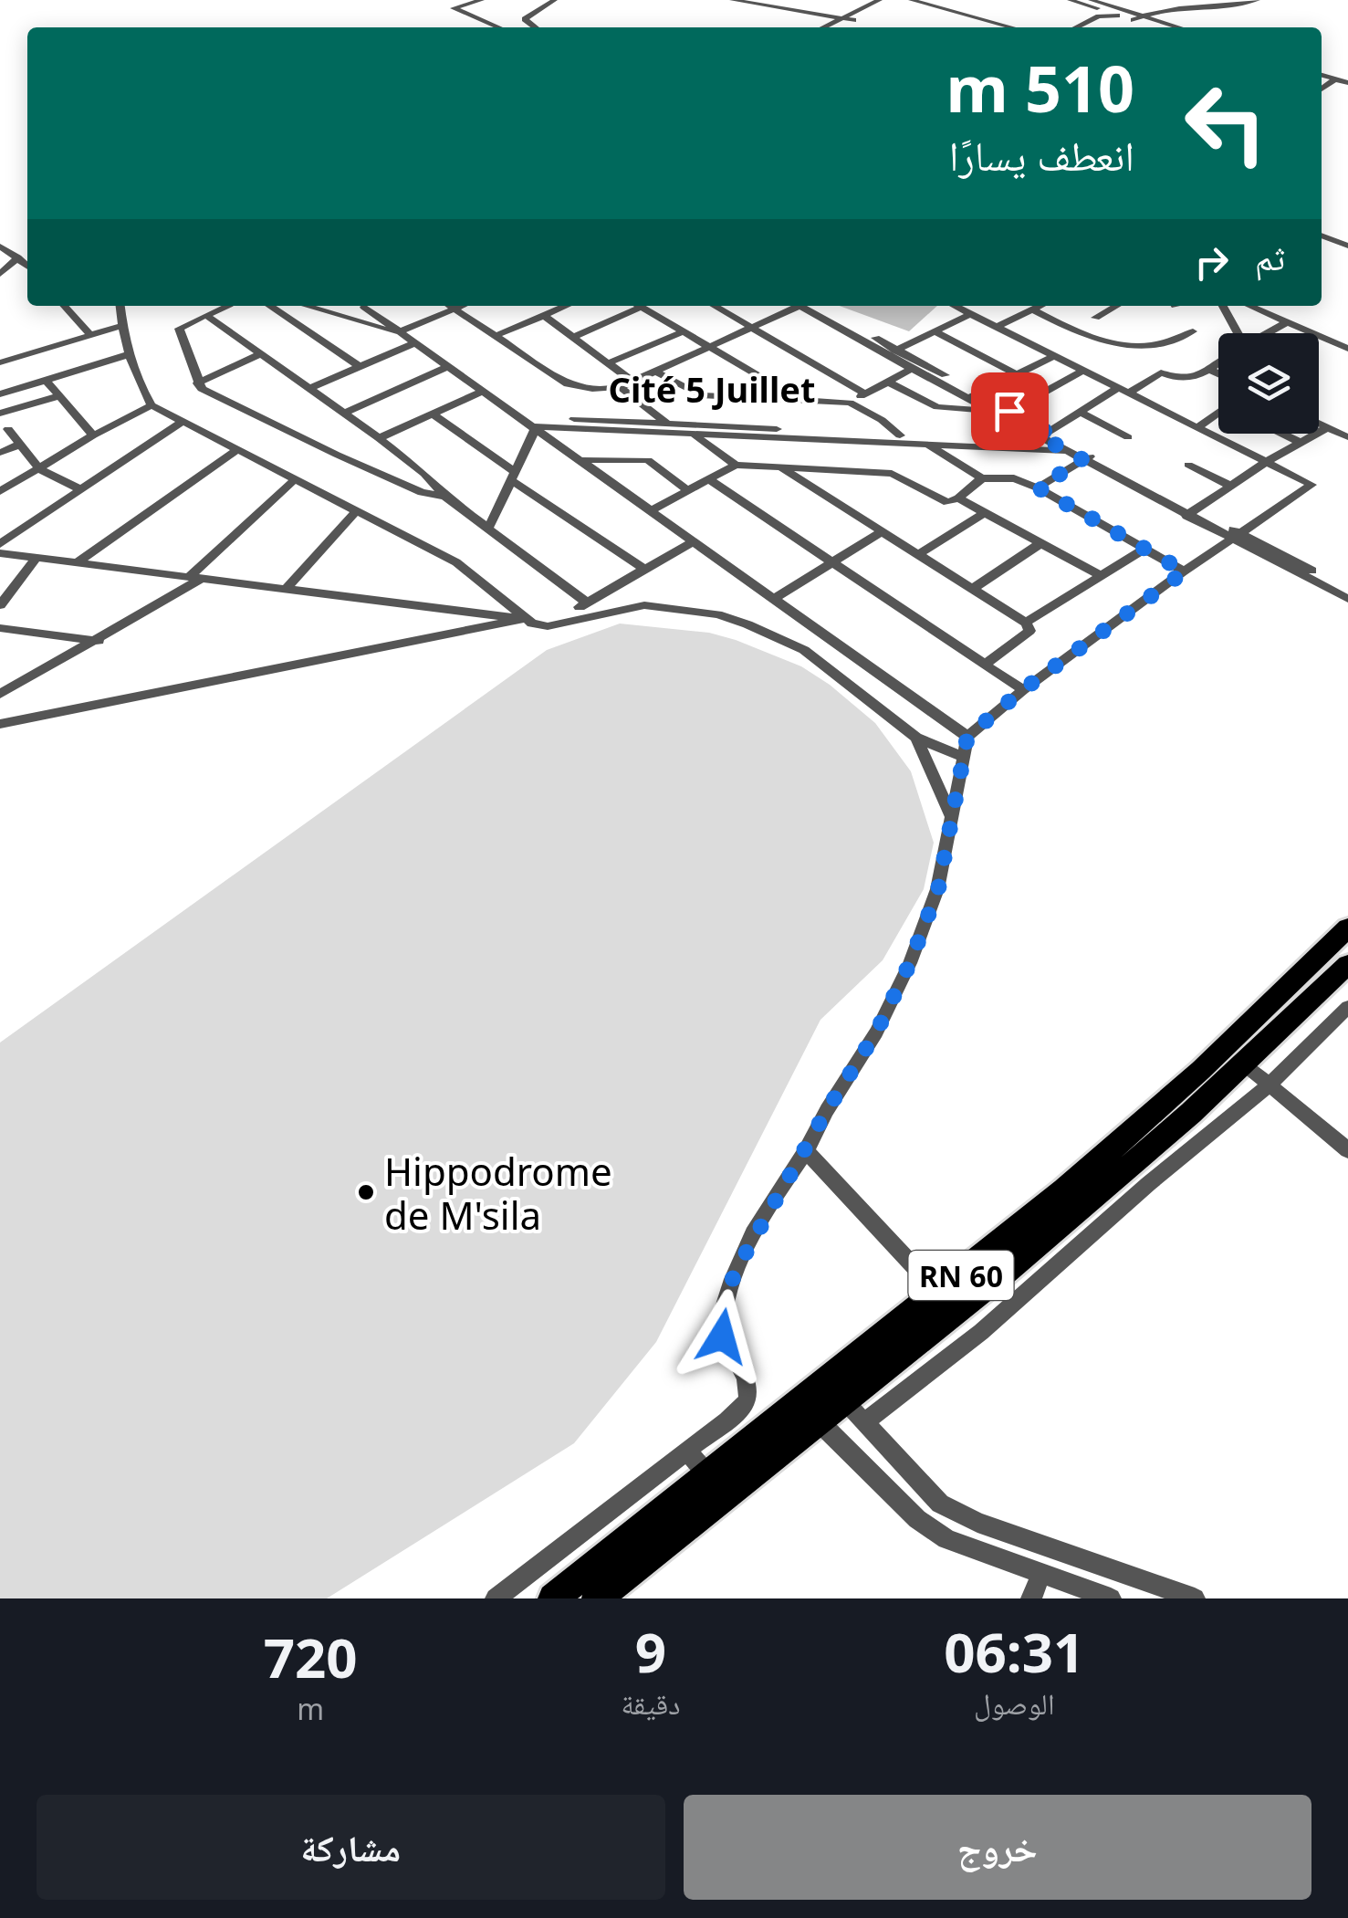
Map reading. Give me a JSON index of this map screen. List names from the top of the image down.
{
  "streets": {
    "main road": ["RN 60"]
  },
  "districts": ["Cité 5 Juillet"],
  "places": ["Hippodrome de M'sila"],
  "page": {
    "turn": ["510 m", "انعطف يسارًا"],
    "then": "ثم",
    "eta": [
      "06:31",
      "الوصول",
      "9",
      "دقيقة",
      "720",
      "m"
    ],
    "buttons": ["خروج", "مشاركة"]
  }
}
